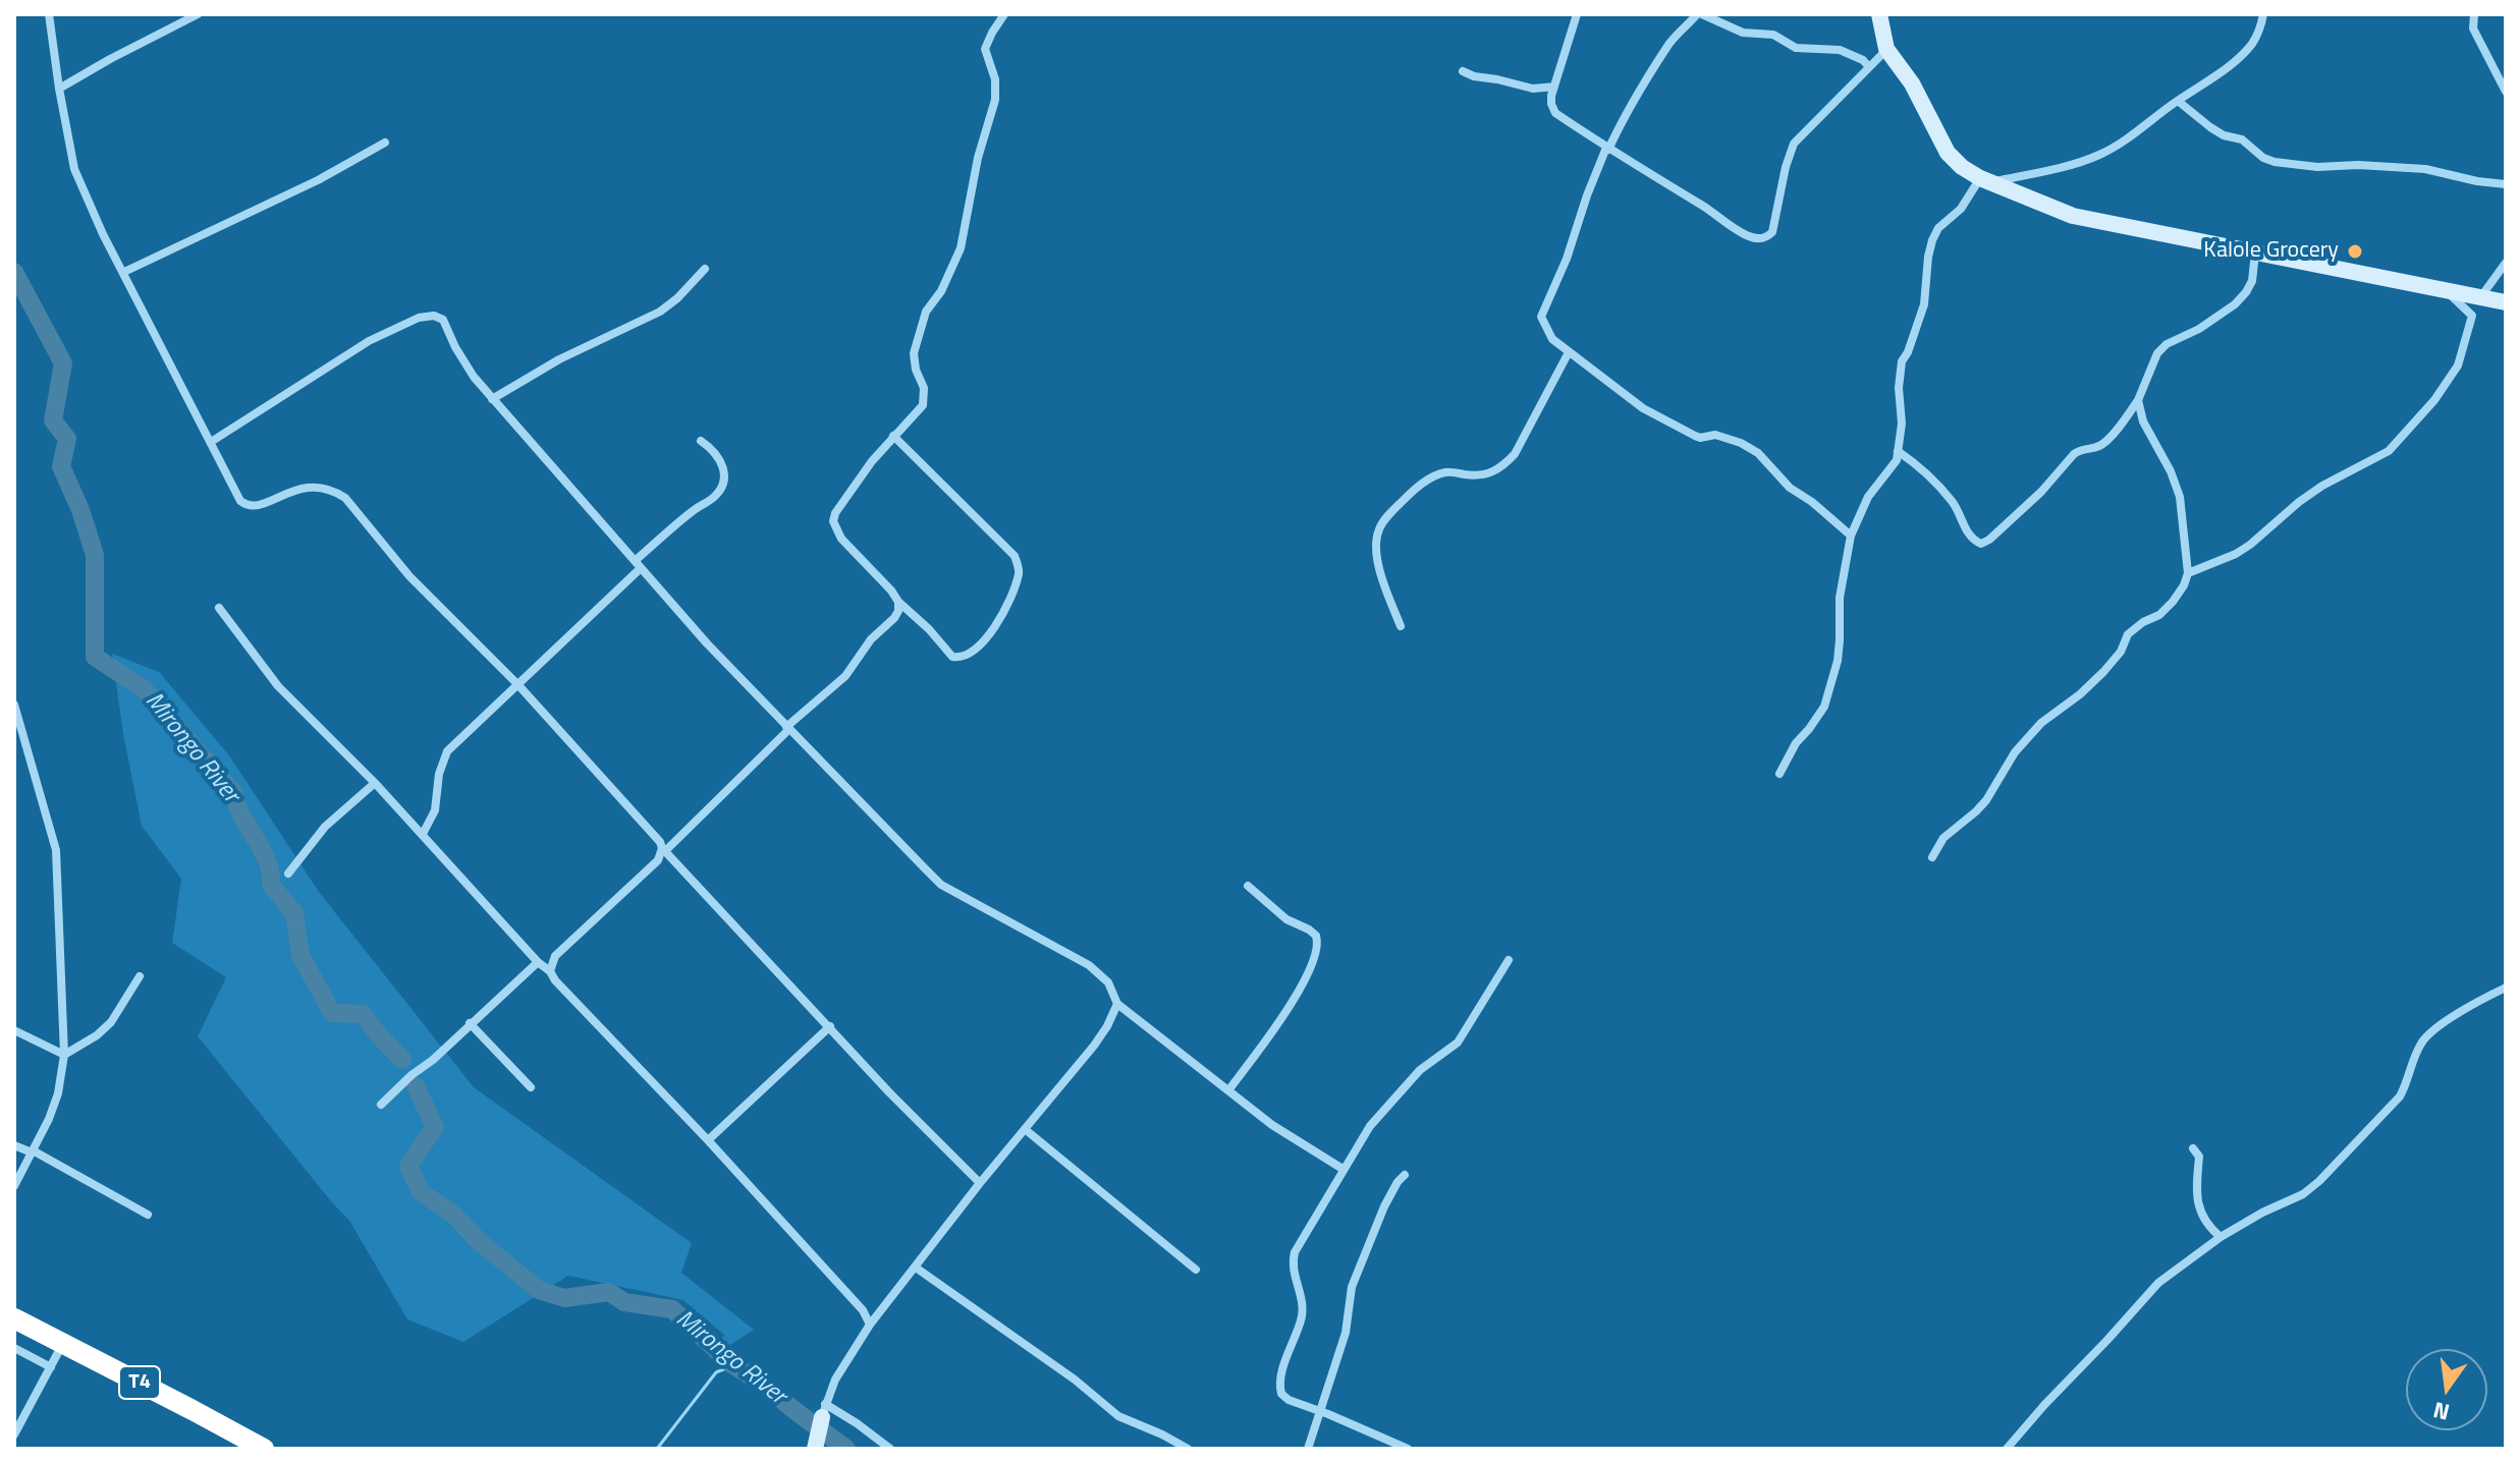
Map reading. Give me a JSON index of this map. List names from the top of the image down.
{
  "streets": {
    "highway": ["T4"]
  },
  "water": ["Mirongo River"],
  "places": ["Kalole Grocery"],
  "north": "bottom"
}
